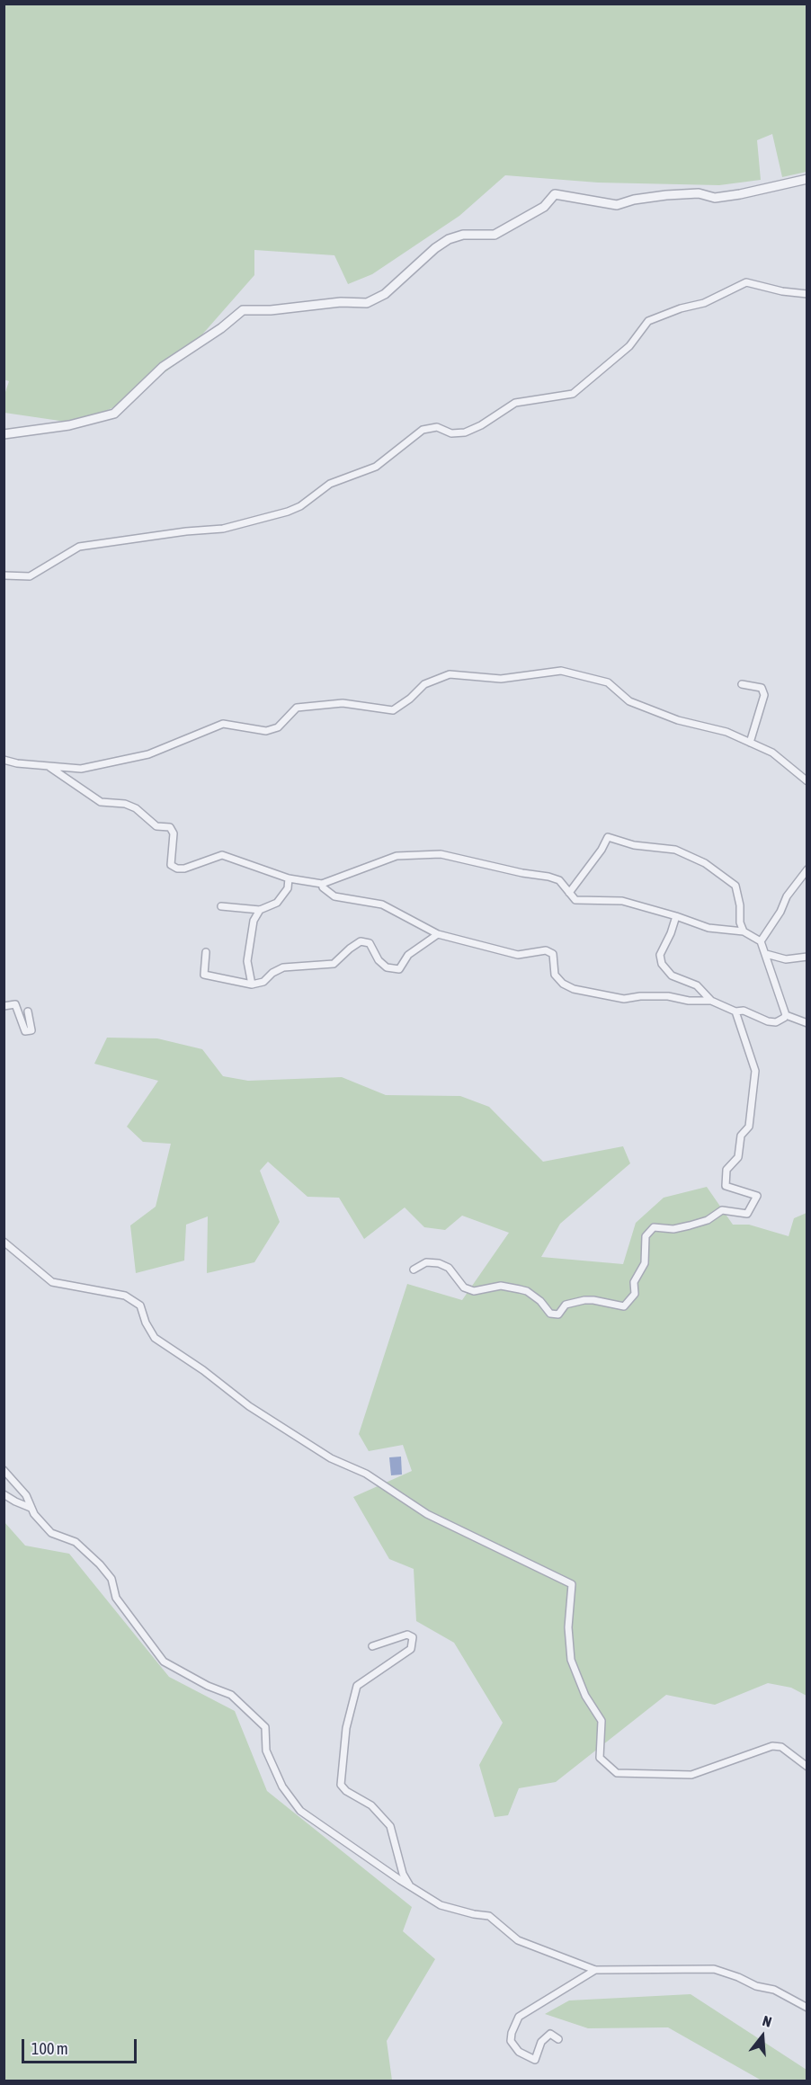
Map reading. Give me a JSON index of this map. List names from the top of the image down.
{
  "scale_bar": "100 m",
  "north": "top"
}
